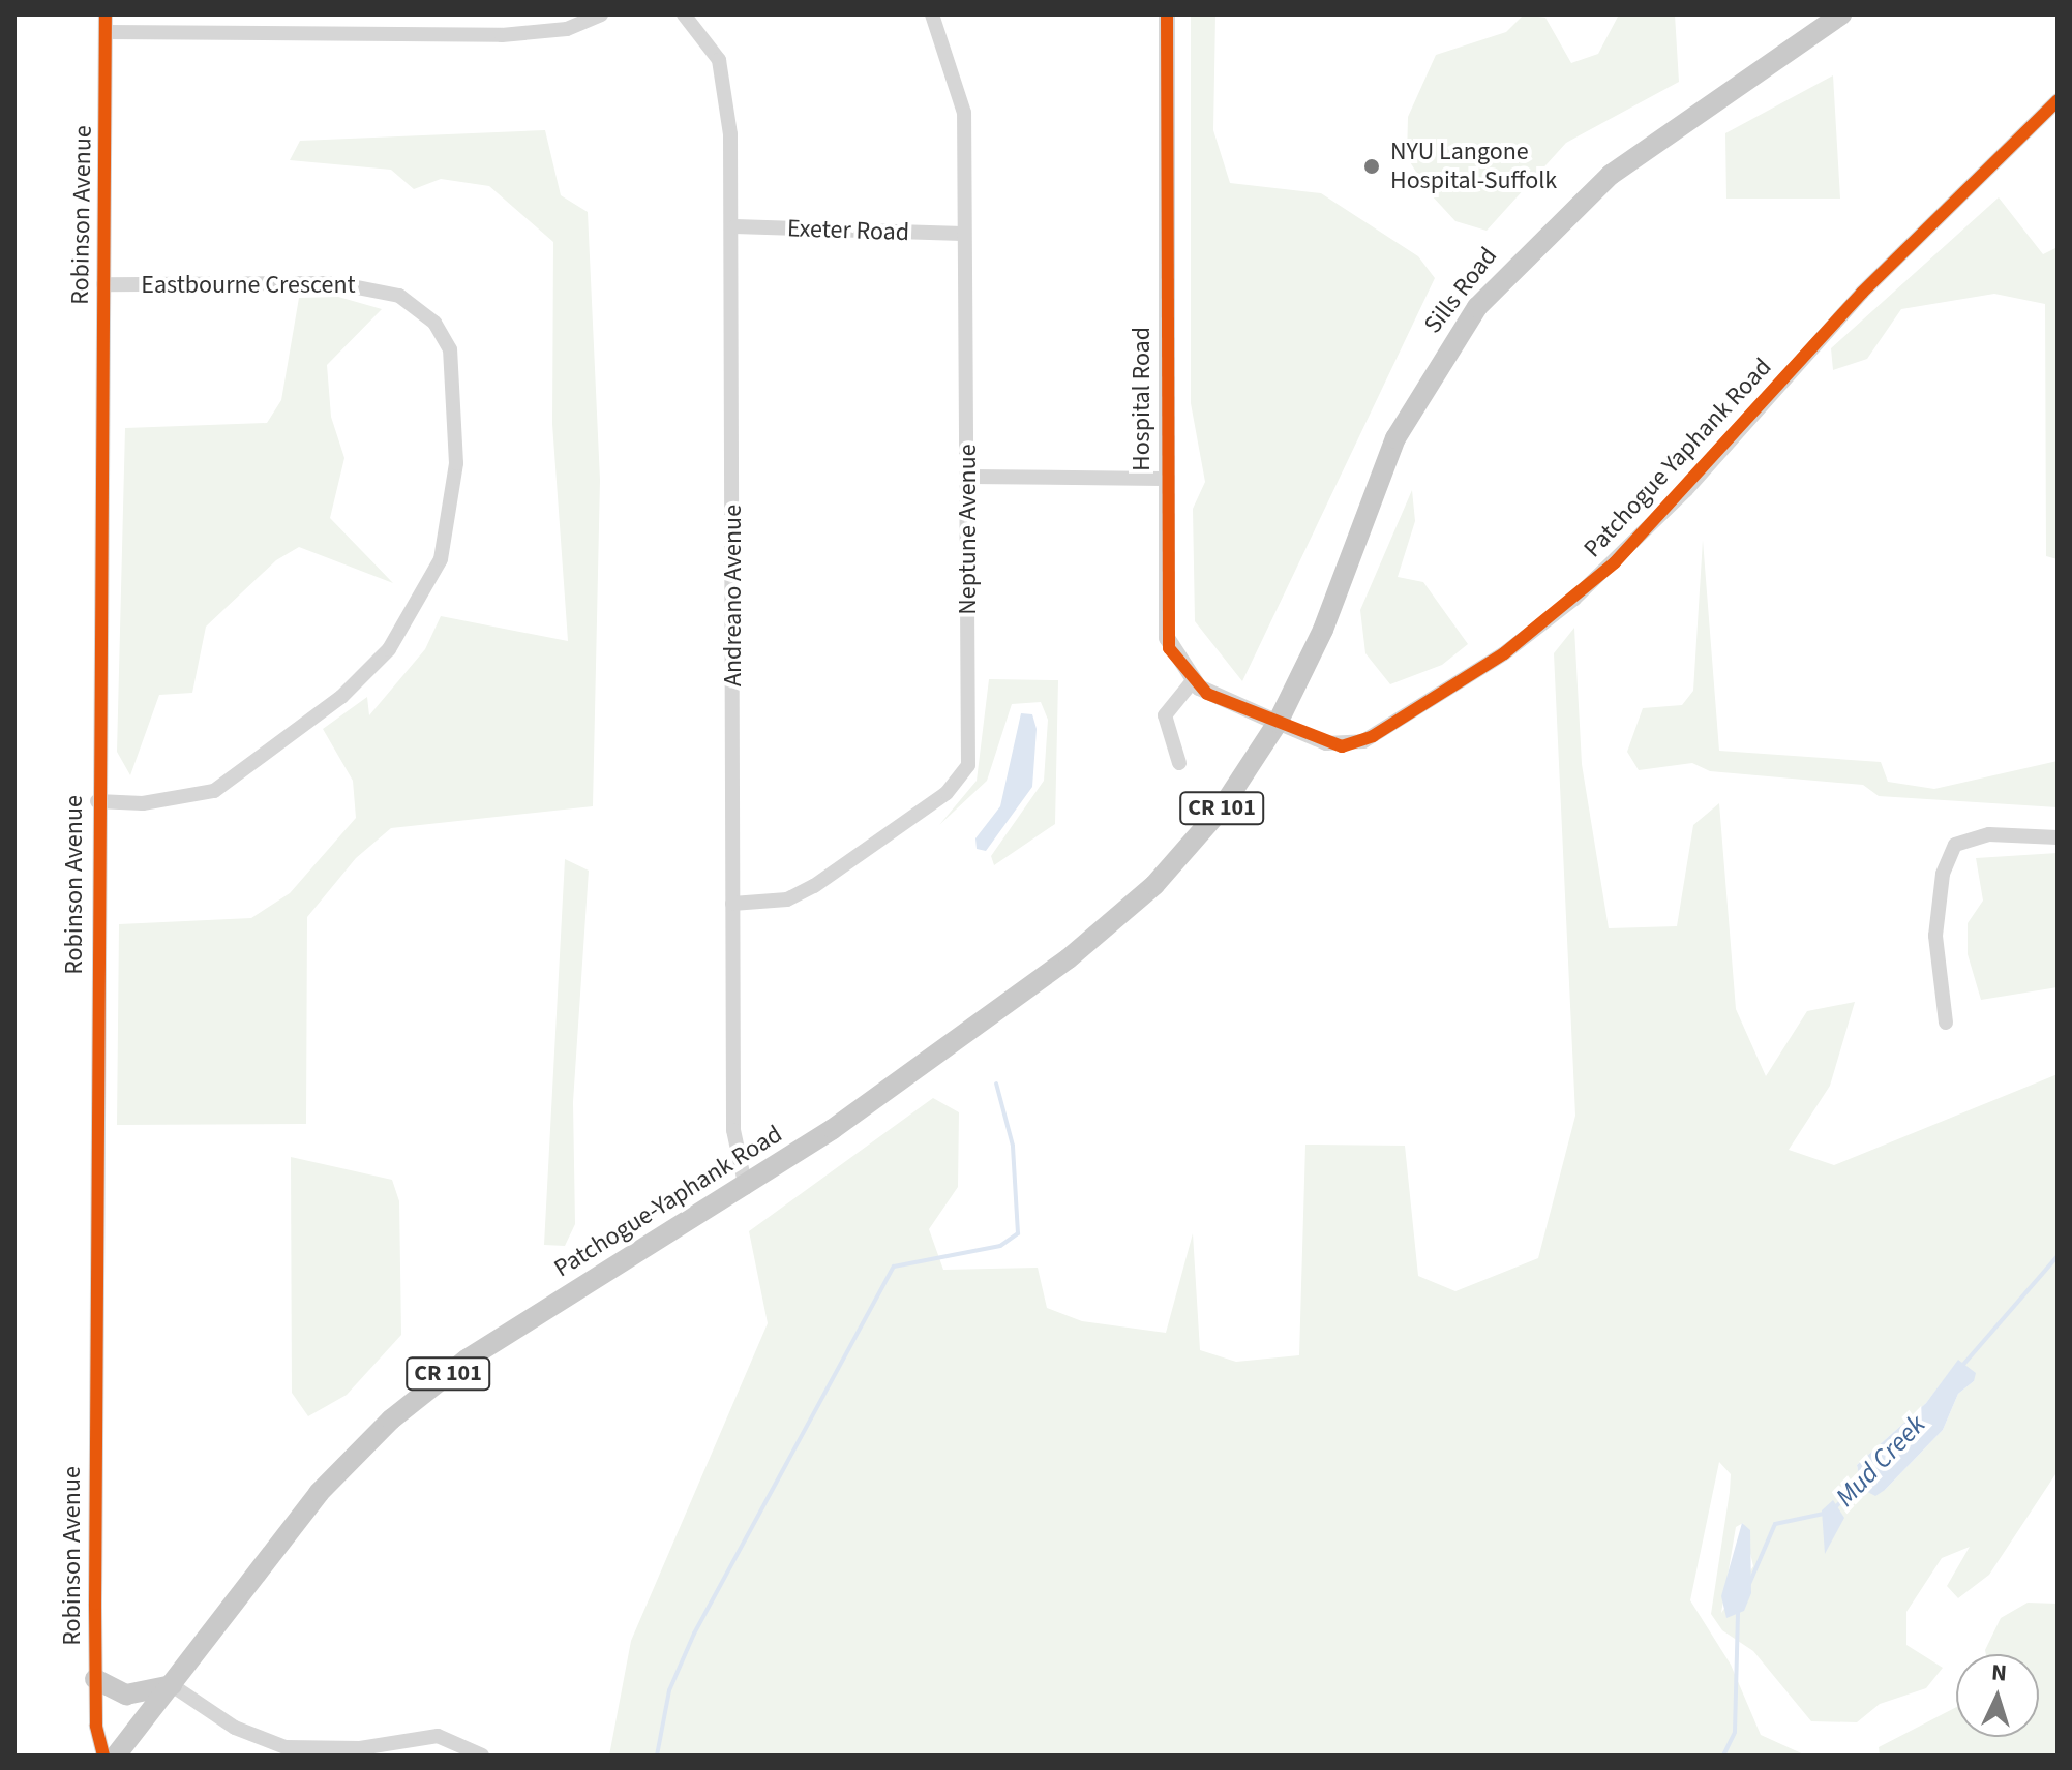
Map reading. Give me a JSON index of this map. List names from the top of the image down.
{
  "streets": {
    "main road": ["Sills Road", "CR 101", "Patchogue-Yaphank Road"],
    "street": [
      "Robinson Avenue",
      "Exeter Road",
      "Eastbourne Crescent",
      "Hospital Road",
      "Patchogue Yaphank Road",
      "Neptune Avenue",
      "Andreano Avenue"
    ]
  },
  "crossings": [
    ["Robinson Avenue", "Eastbourne Crescent"],
    ["Exeter Road", "Neptune Avenue"],
    ["Exeter Road", "Andreano Avenue"],
    ["Sills Road", "Patchogue Yaphank Road"],
    ["Sills Road", "Patchogue-Yaphank Road"],
    ["Patchogue Yaphank Road", "Patchogue-Yaphank Road"],
    ["Neptune Avenue", "Andreano Avenue"],
    ["Andreano Avenue", "Patchogue-Yaphank Road"]
  ],
  "water": ["Mud Creek"],
  "places": ["NYU Langone Hospital-Suffolk"],
  "north": "top"
}
